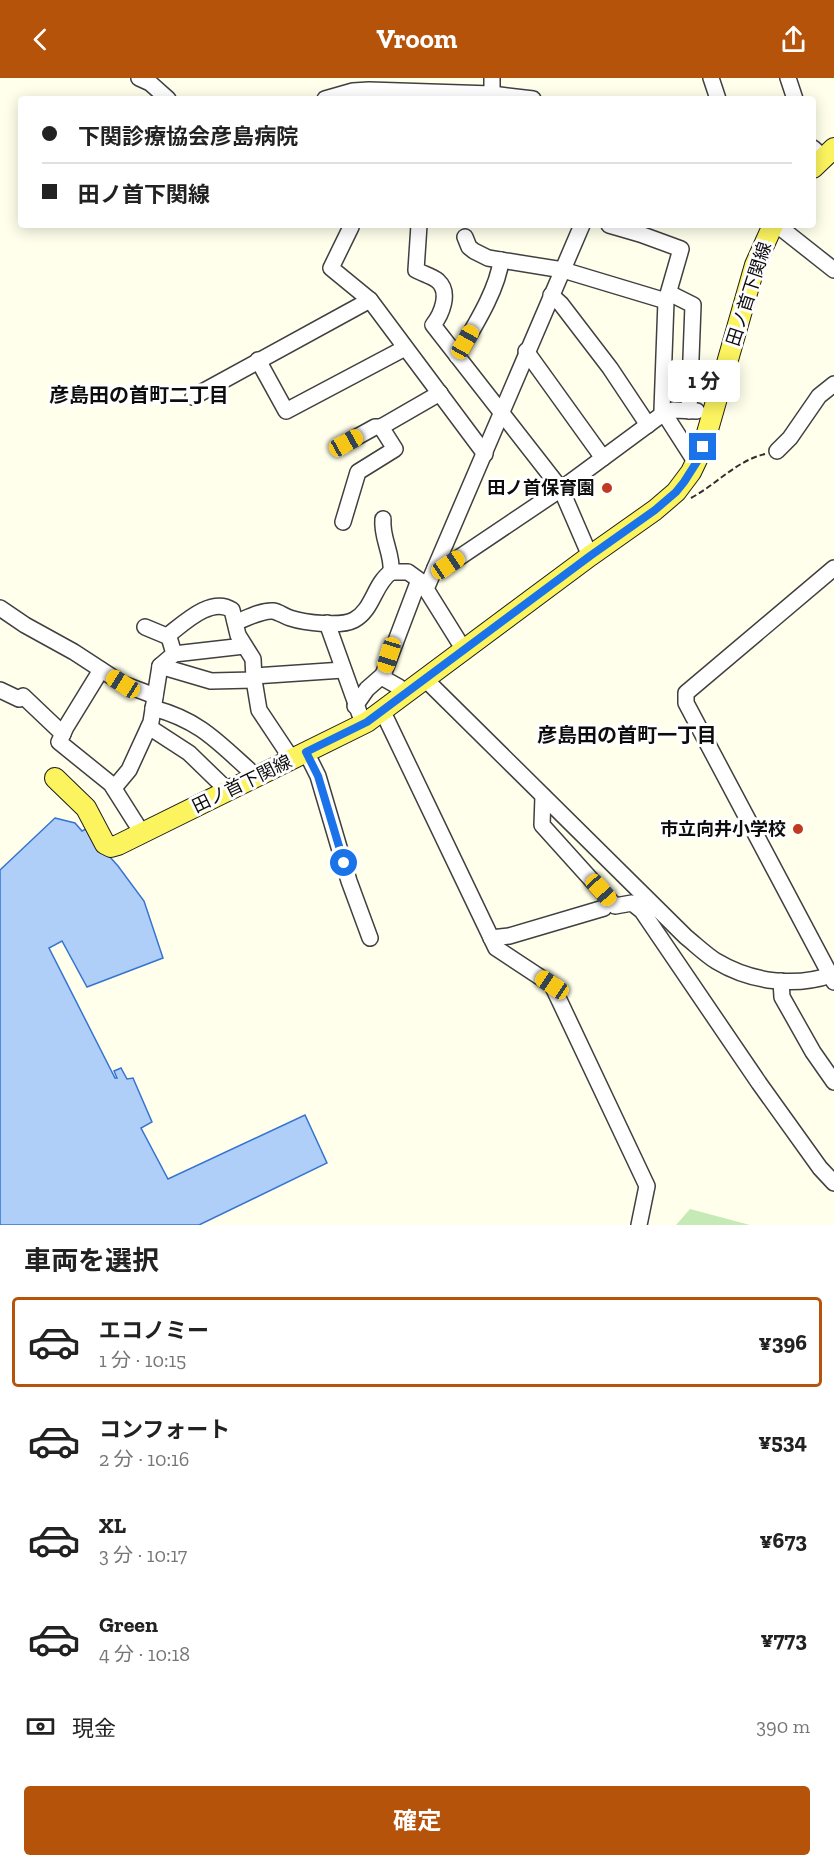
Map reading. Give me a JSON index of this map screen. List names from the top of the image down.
{
  "streets": {
    "main road": ["田ノ首下関線"]
  },
  "districts": ["彦島田の首町二丁目", "彦島田の首町一丁目"],
  "places": ["田ノ首保育園", "市立向井小学校"],
  "page": {
    "header": "Vroom",
    "banner": ["下関診療協会彦島病院", "田ノ首下関線"],
    "bubble": "1 分",
    "heading": "車両を選択",
    "list": [
      {
        "name": "エコノミー",
        "note": "1 分 · 10:15",
        "value": "¥396"
      },
      {
        "name": "コンフォート",
        "note": "2 分 · 10:16",
        "value": "¥534"
      },
      {
        "name": "XL",
        "note": "3 分 · 10:17",
        "value": "¥673"
      },
      {
        "name": "Green",
        "note": "4 分 · 10:18",
        "value": "¥773"
      }
    ],
    "pay": ["現金", "390 m"],
    "buttons": "確定"
  }
}
